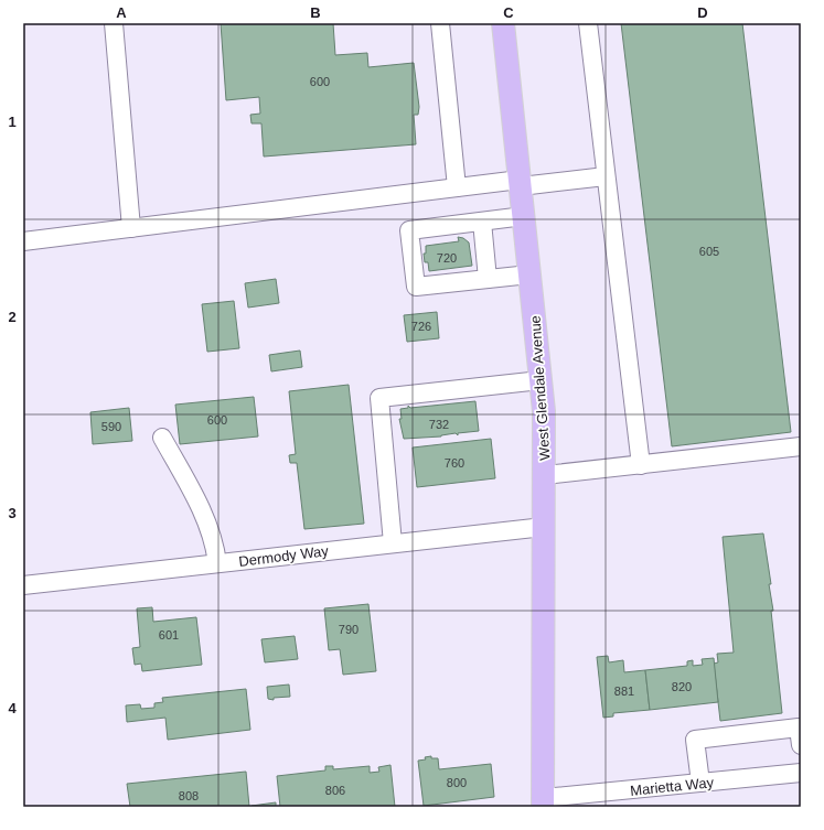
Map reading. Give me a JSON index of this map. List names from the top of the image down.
{
  "streets": {
    "main road": ["West Glendale Avenue"],
    "street": ["Dermody Way", "Marietta Way"]
  },
  "crossings": [
    ["West Glendale Avenue", "Dermody Way"],
    ["West Glendale Avenue", "Marietta Way"]
  ],
  "house_numbers": [
    "600",
    "605",
    "720",
    "726",
    "600",
    "732",
    "590",
    "760",
    "790",
    "601",
    "820",
    "881",
    "800",
    "806",
    "808"
  ],
  "grid": {
    "columns": [
      "A",
      "B",
      "C",
      "D"
    ],
    "rows": [
      "1",
      "2",
      "3",
      "4"
    ]
  }
}
